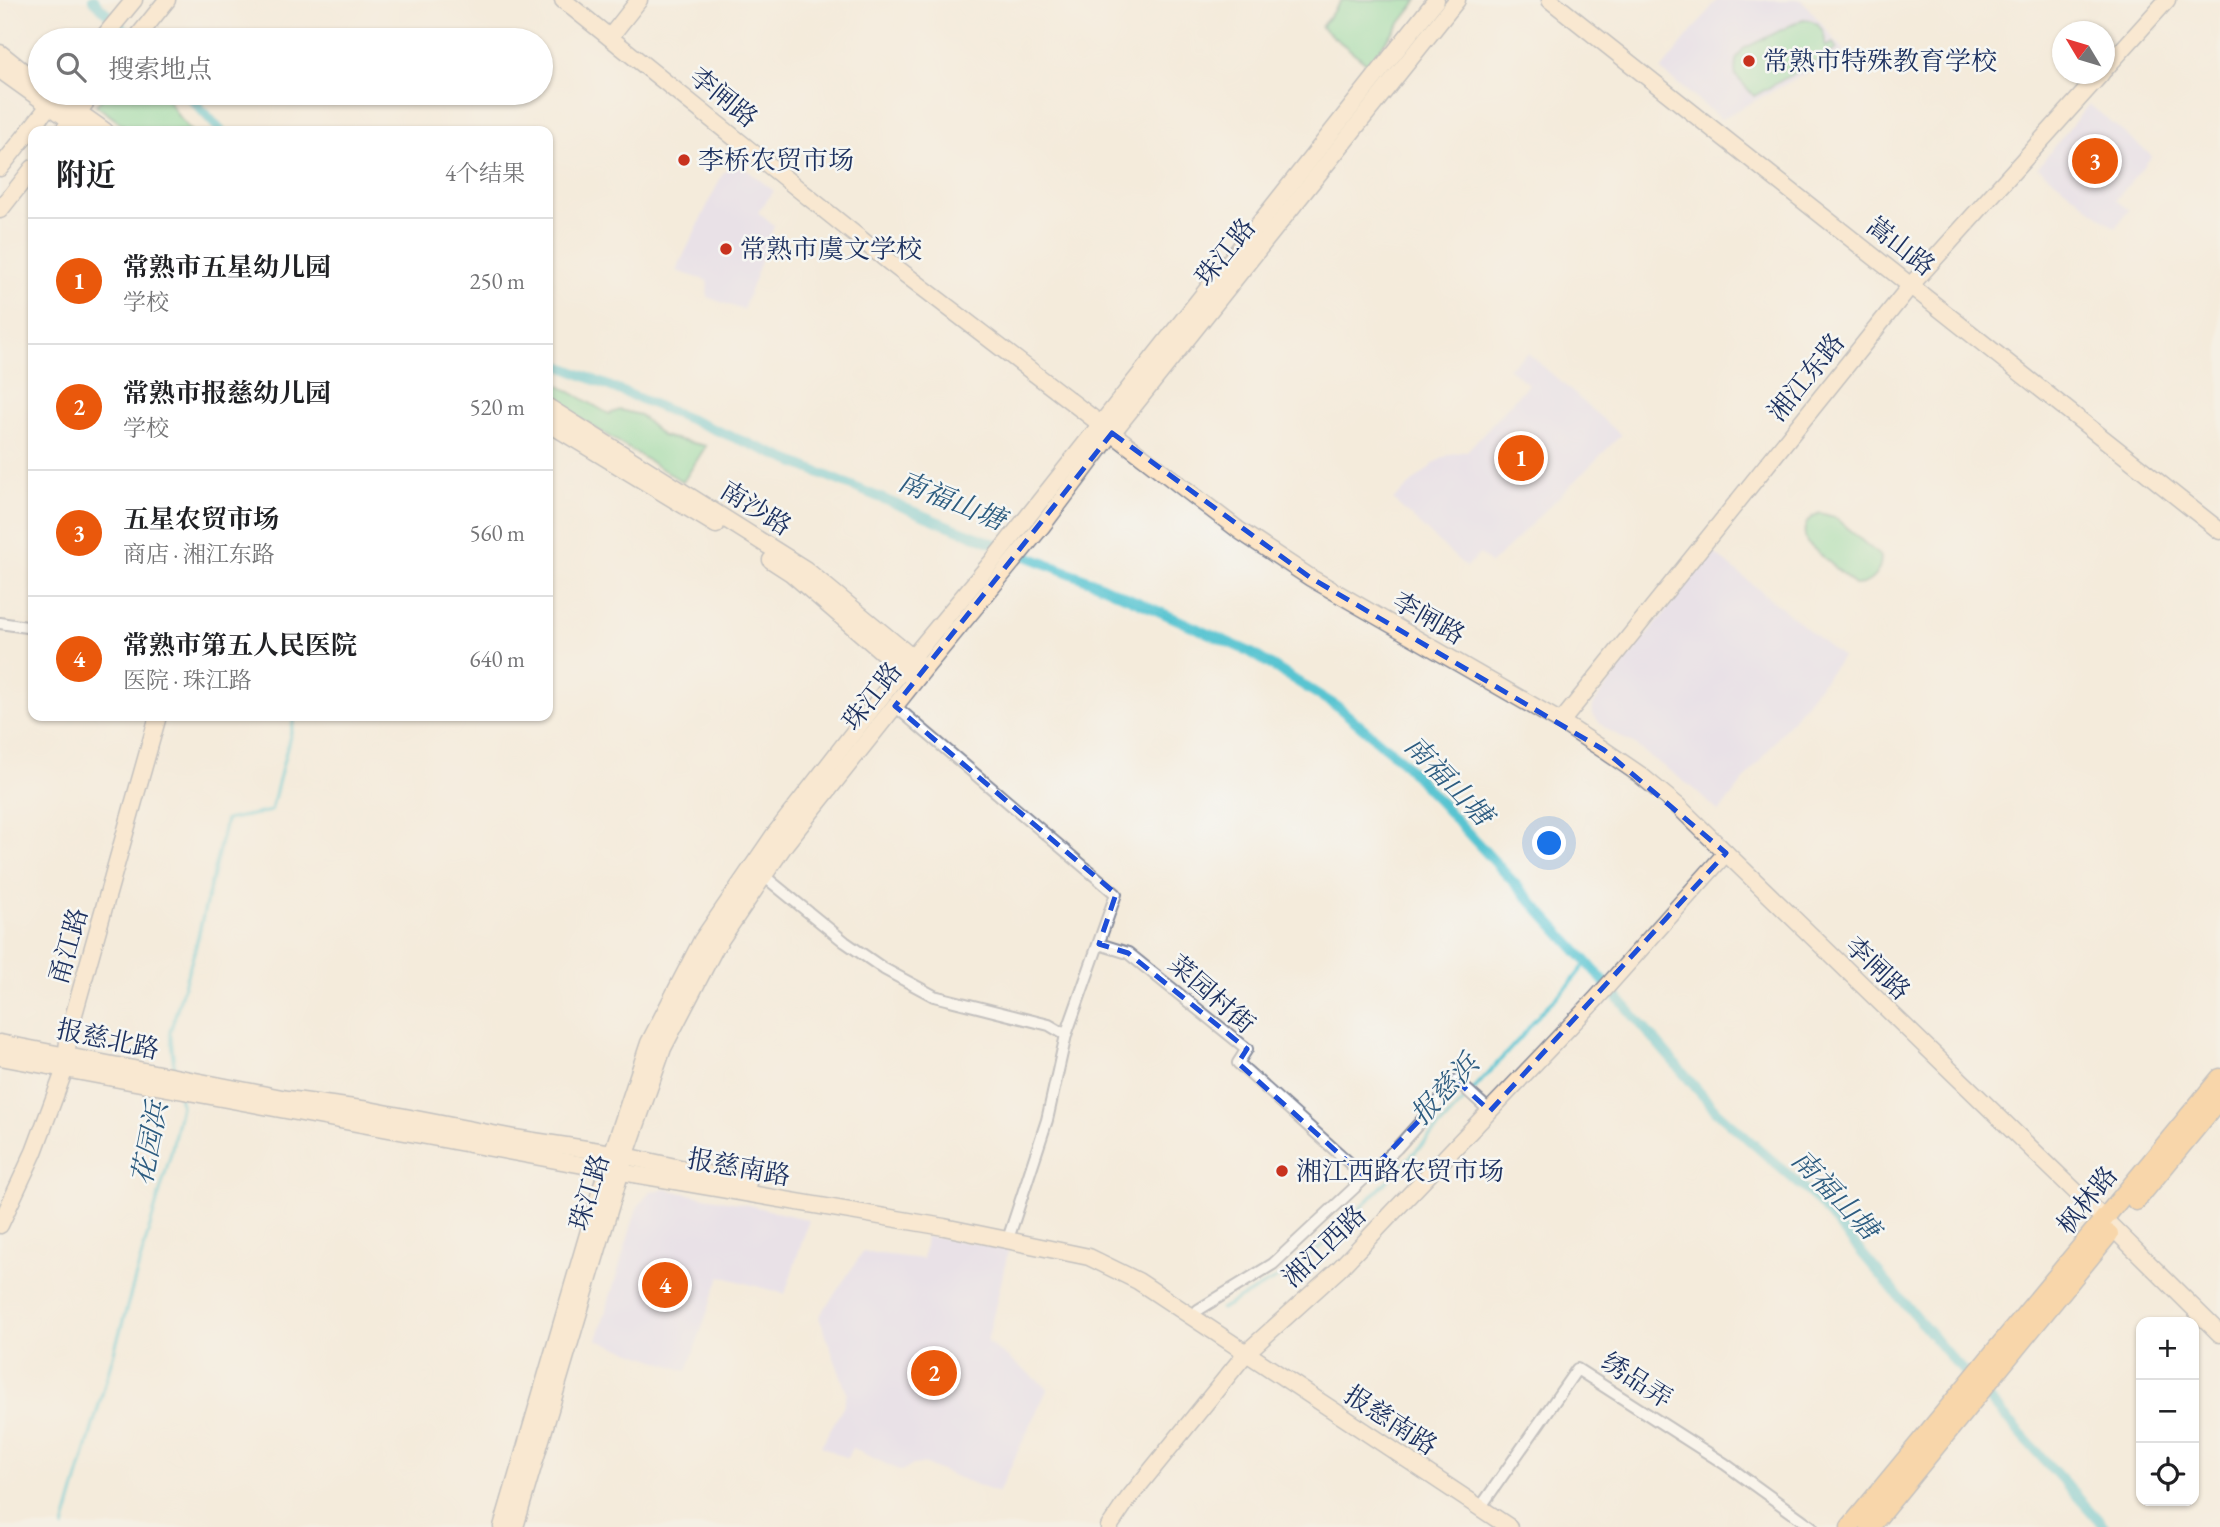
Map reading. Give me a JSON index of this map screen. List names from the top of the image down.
{
  "streets": {
    "main road": ["枫林路"],
    "street": [
      "李闸路",
      "嵩山路",
      "珠江路",
      "湘江东路",
      "南沙路",
      "甬江路",
      "菜园村街",
      "报慈北路",
      "报慈南路",
      "湘江西路",
      "绣品弄"
    ]
  },
  "crossings": [
    ["李闸路", "珠江路"],
    ["李闸路", "湘江东路"],
    ["李闸路", "枫林路"],
    ["李闸路", "湘江西路"],
    ["嵩山路", "湘江东路"],
    ["珠江路", "南沙路"],
    ["珠江路", "报慈南路"],
    ["甬江路", "报慈北路"],
    ["报慈北路", "报慈南路"],
    ["报慈南路", "湘江西路"],
    ["报慈南路", "绣品弄"]
  ],
  "water": ["南福山塘", "报慈浜", "花园浜"],
  "places": [
    "常熟市特殊教育学校",
    "李桥农贸市场",
    "常熟市虞文学校",
    "湘江西路农贸市场"
  ],
  "north": "top left",
  "page": {
    "search": "搜索地点",
    "heading": ["附近", "4个结果"],
    "pins": [
      "3",
      "1",
      "4",
      "2"
    ],
    "list": [
      {
        "mark": "1",
        "name": "常熟市五星幼儿园",
        "note": "学校",
        "value": "250 m"
      },
      {
        "mark": "2",
        "name": "常熟市报慈幼儿园",
        "note": "学校",
        "value": "520 m"
      },
      {
        "mark": "3",
        "name": "五星农贸市场",
        "note": "商店 · 湘江东路",
        "value": "560 m"
      },
      {
        "mark": "4",
        "name": "常熟市第五人民医院",
        "note": "医院 · 珠江路",
        "value": "640 m"
      }
    ],
    "map_buttons": ["+", "−"]
  }
}
